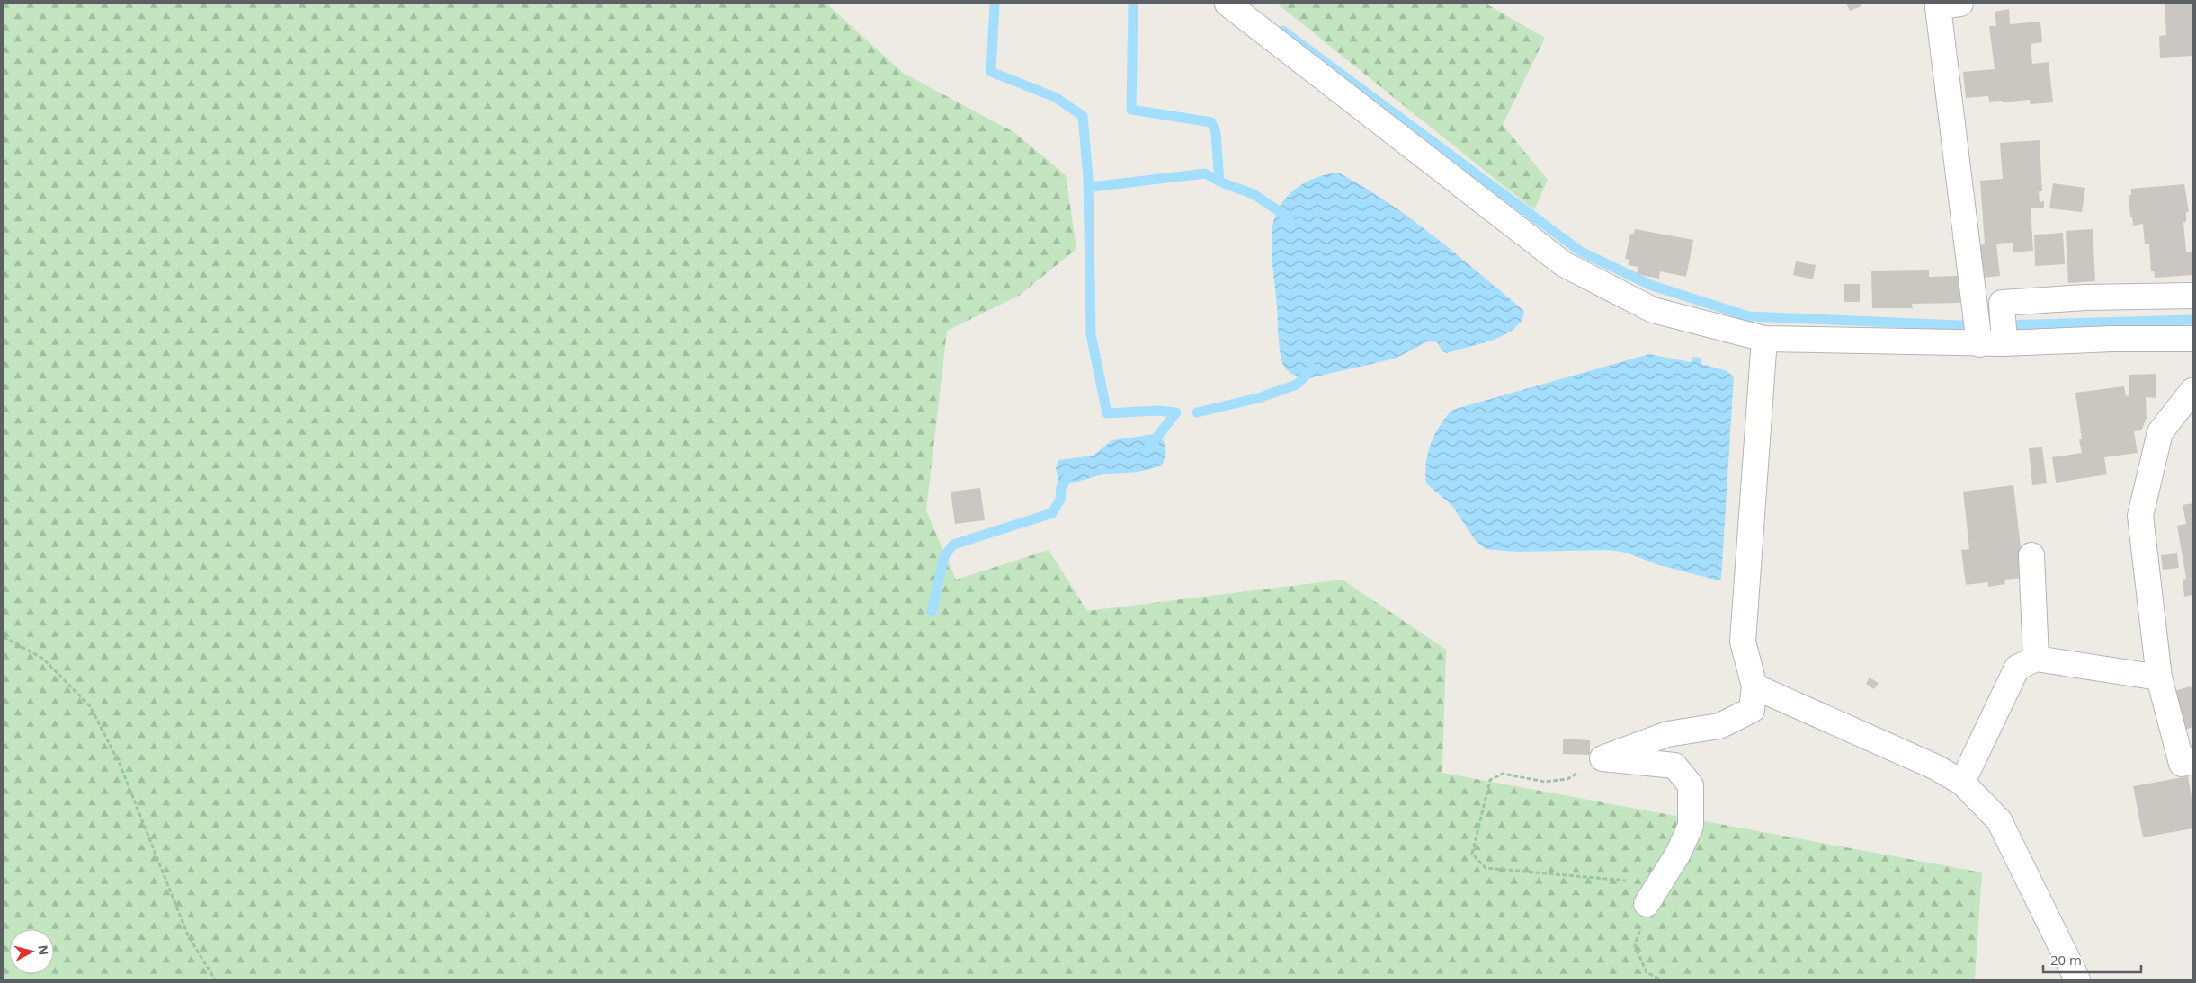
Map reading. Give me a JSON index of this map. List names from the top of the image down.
{
  "scale_bar": "20 m",
  "north": "right"
}
